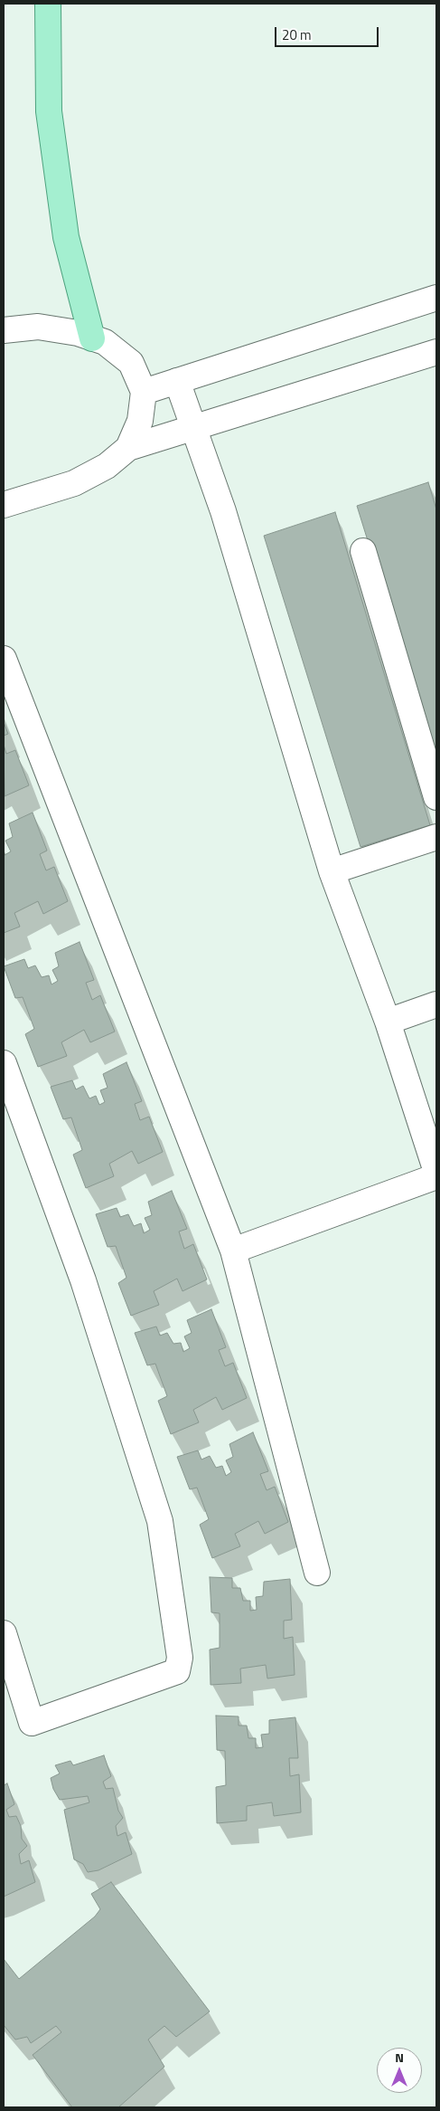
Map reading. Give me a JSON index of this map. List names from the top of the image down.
{
  "scale_bar": "20 m",
  "north": "top"
}
